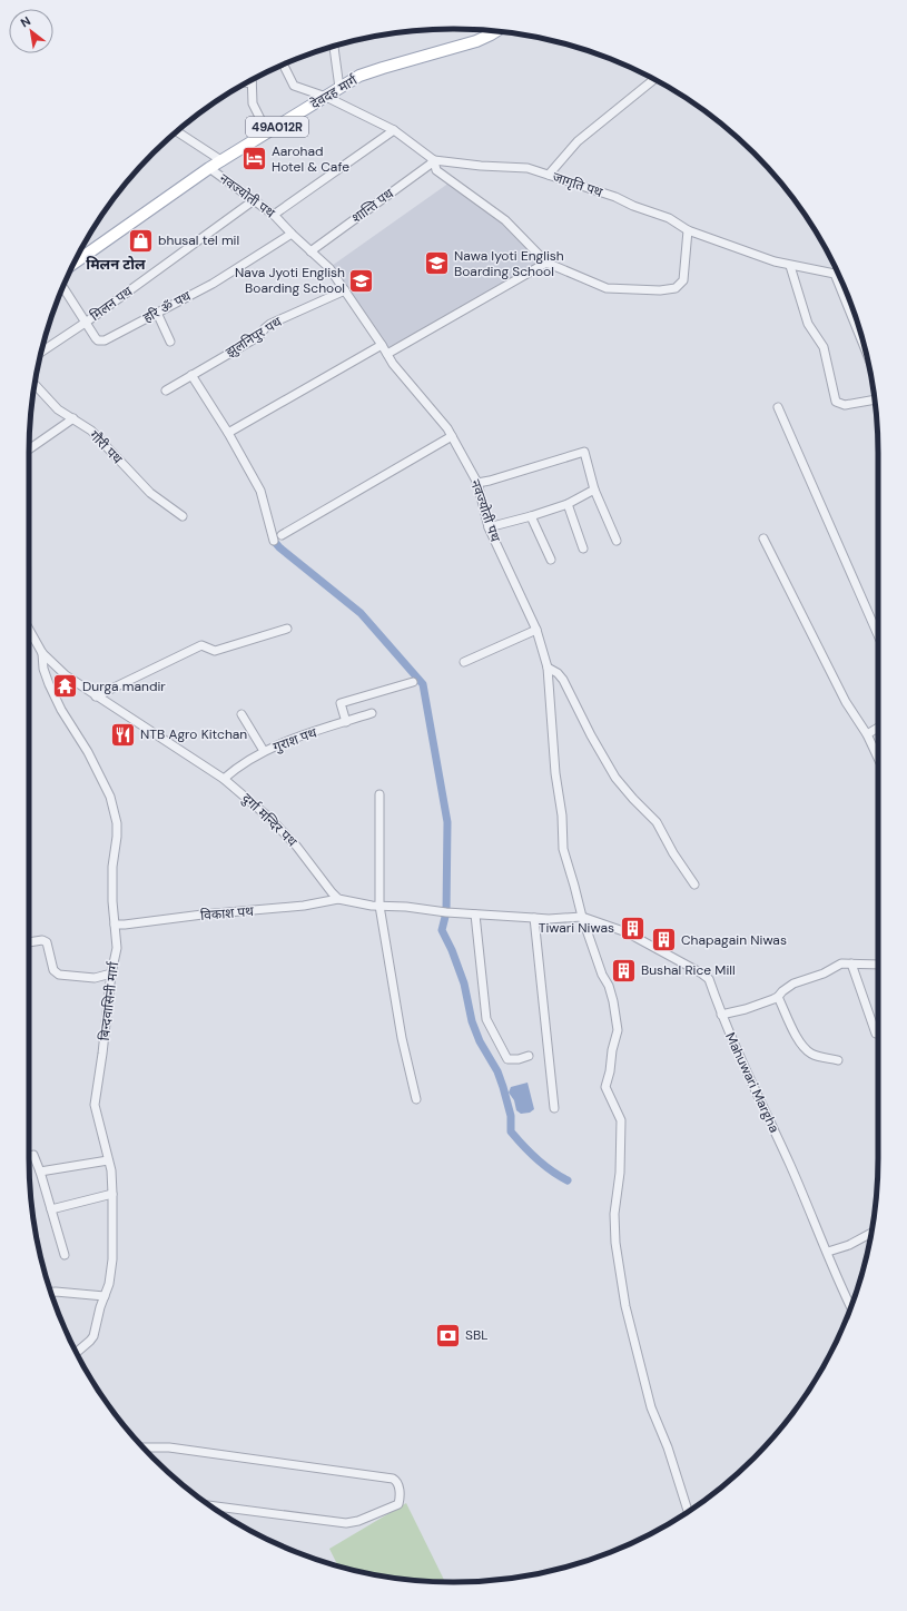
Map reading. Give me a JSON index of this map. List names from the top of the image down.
{
  "streets": {
    "main road": ["देवदह मार्ग", "49A012R"],
    "street": [
      "जागृति पथ",
      "नवज्योती पथ",
      "शान्ति पथ",
      "मिलन पथ",
      "हरि ॐ पथ",
      "झुलनिपुर पथ",
      "गौरी पथ",
      "गुराश पथ",
      "दुर्गा मन्दिर पथ",
      "विकाश पथ",
      "बिन्दवासिनी मार्ग",
      "Mahuwari Margha"
    ]
  },
  "crossings": [
    ["देवदह मार्ग", "नवज्योती पथ"],
    ["जागृति पथ", "शान्ति पथ"],
    ["नवज्योती पथ", "शान्ति पथ"],
    ["नवज्योती पथ", "मिलन पथ"],
    ["नवज्योती पथ", "हरि ॐ पथ"],
    ["नवज्योती पथ", "झुलनिपुर पथ"],
    ["नवज्योती पथ", "Mahuwari Margha"],
    ["मिलन पथ", "हरि ॐ पथ"],
    ["गुराश पथ", "दुर्गा मन्दिर पथ"],
    ["दुर्गा मन्दिर पथ", "विकाश पथ"],
    ["दुर्गा मन्दिर पथ", "बिन्दवासिनी मार्ग"],
    ["विकाश पथ", "बिन्दवासिनी मार्ग"]
  ],
  "districts": ["मिलन टोल"],
  "places": {
    "hotel": ["Aarohad Hotel & Cafe"],
    "shop": ["bhusal tel mil"],
    "school or university": ["Nawa Iyoti English Boarding School", "Nava Jyoti English Boarding School"],
    "temple": ["Durga mandir"],
    "restaurant": ["NTB Agro Kitchan"],
    "building": ["Tiwari Niwas", "Chapagain Niwas", "Bushal Rice Mill"],
    "bank": ["SBL"]
  },
  "north": "top left"
}
